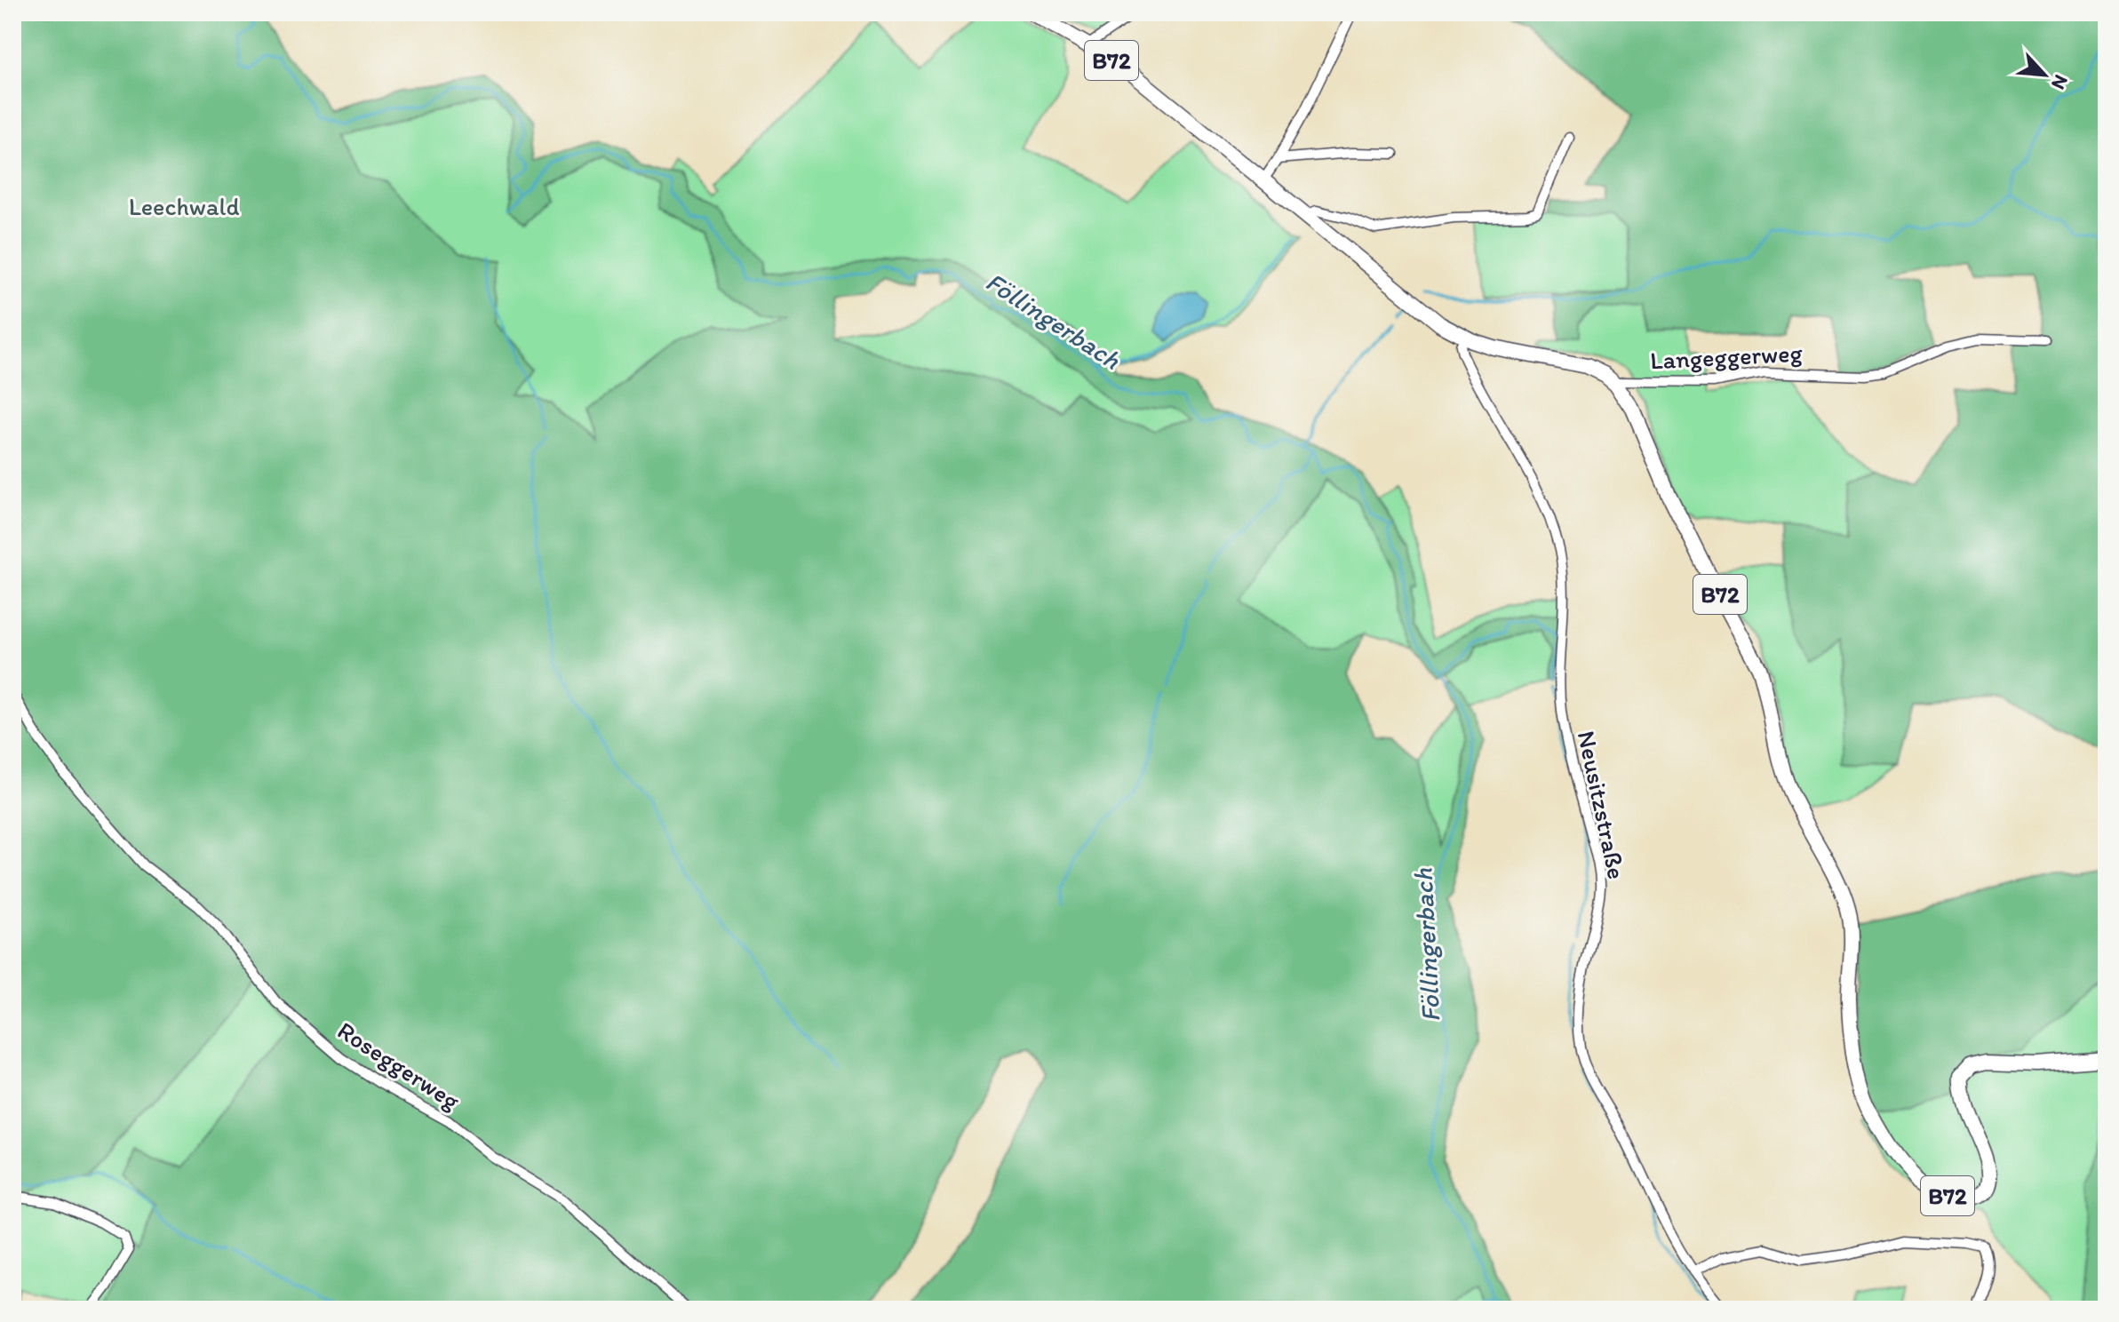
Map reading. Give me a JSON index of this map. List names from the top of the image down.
{
  "streets": {
    "main road": ["B72"],
    "street": ["Langeggerweg", "Neusitzstraße", "Roseggerweg"]
  },
  "crossings": [
    ["B72", "Langeggerweg"],
    ["B72", "Neusitzstraße"]
  ],
  "water": ["Föllingerbach"],
  "parks": ["Leechwald"],
  "north": "bottom right"
}
